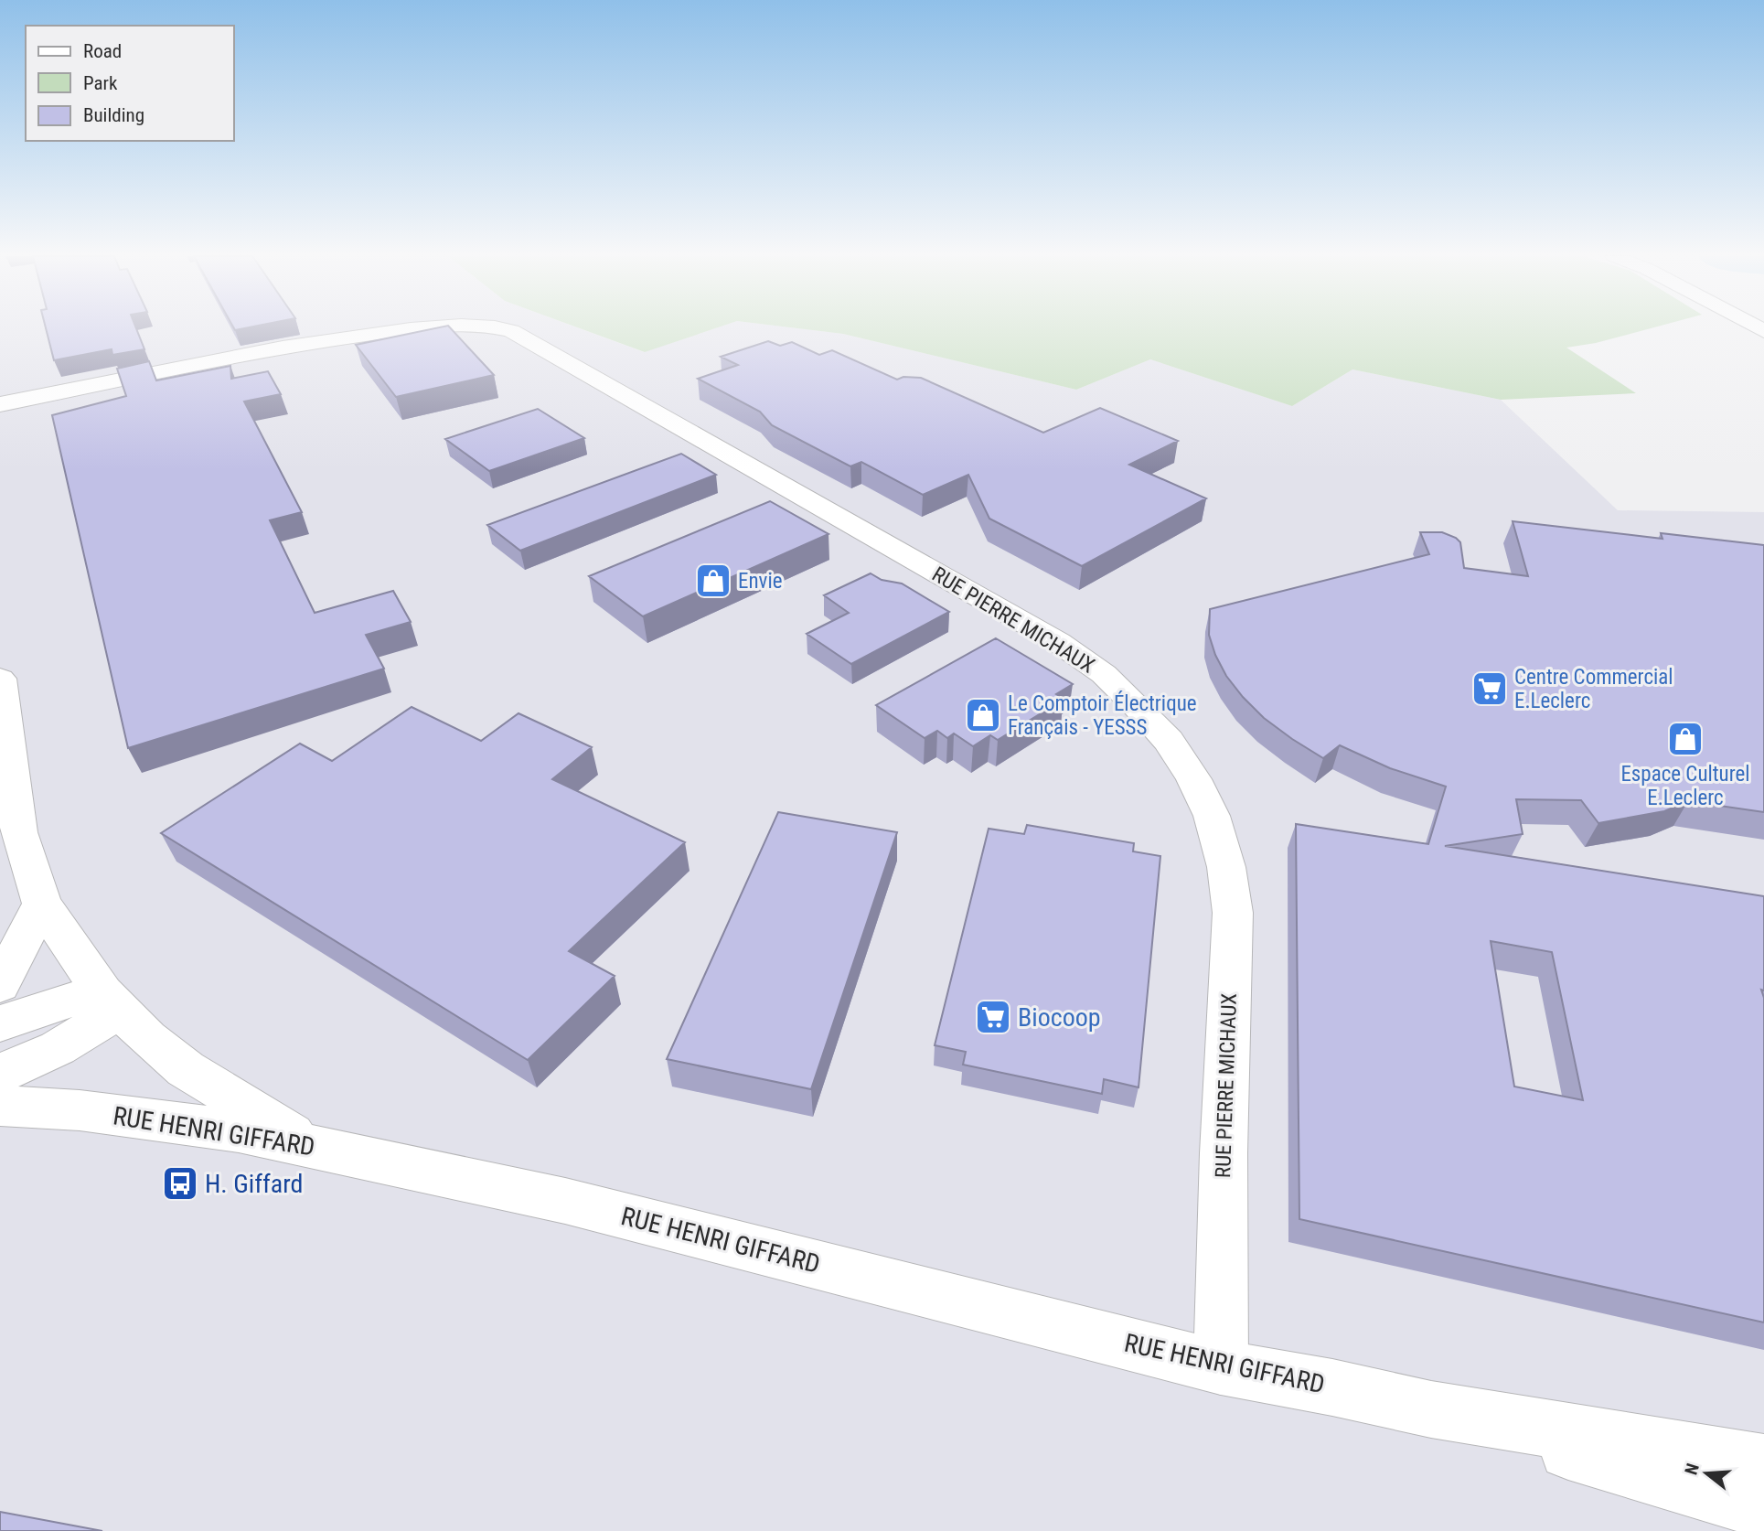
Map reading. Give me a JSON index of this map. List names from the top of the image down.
{
  "streets": {
    "street": ["RUE PIERRE MICHAUX", "RUE HENRI GIFFARD"]
  },
  "crossings": [
    ["RUE PIERRE MICHAUX", "RUE HENRI GIFFARD"]
  ],
  "places": {
    "shop": ["Envie", "Le Comptoir Électrique Français - YESSS", "Espace Culturel E.Leclerc"],
    "supermarket": ["Centre Commercial E.Leclerc", "Biocoop"],
    "bus stop": ["H. Giffard"]
  },
  "legend": ["Road", "Park", "Building"],
  "north": "left"
}
